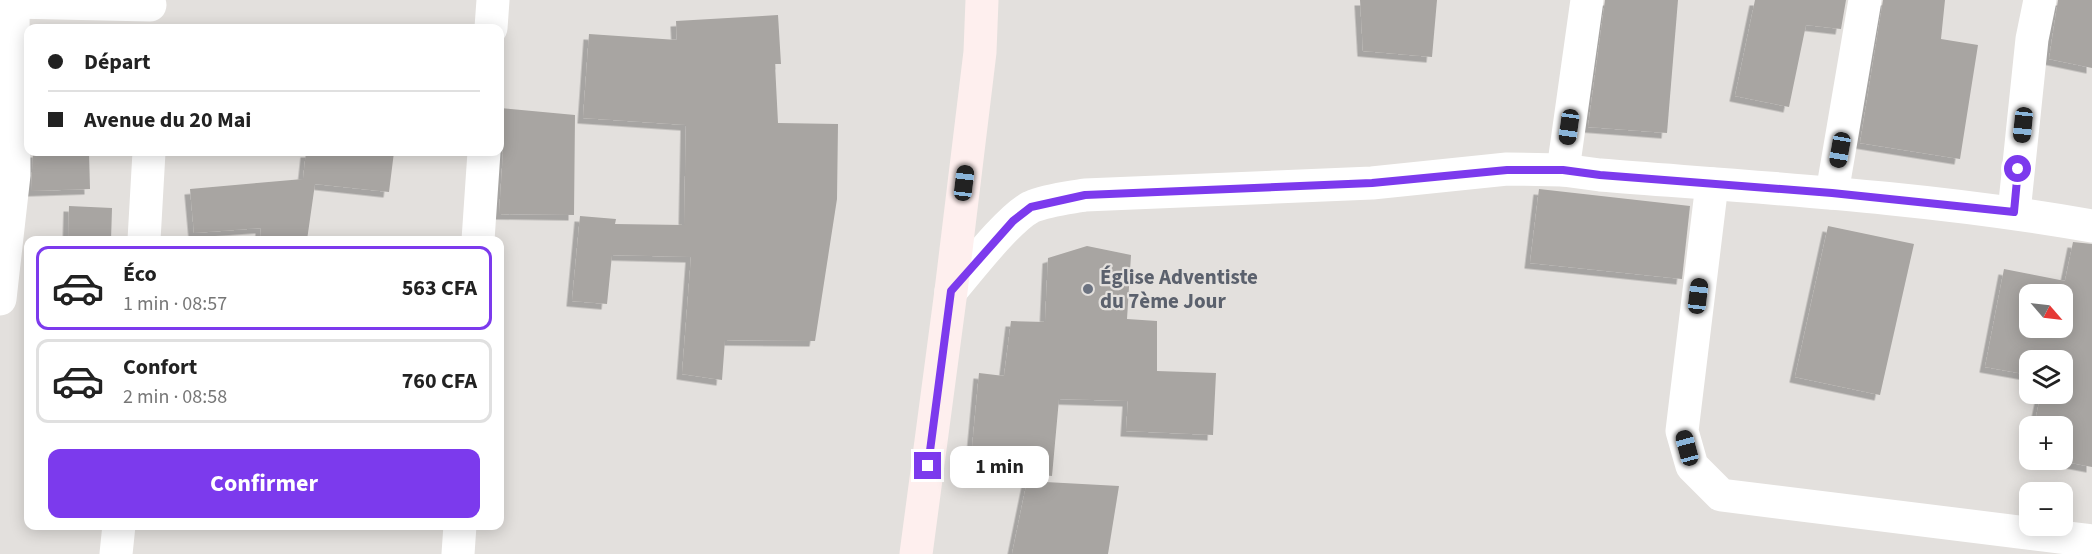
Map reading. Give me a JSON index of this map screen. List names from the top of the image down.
{
  "places": ["Église Adventiste du 7ème Jour"],
  "north": "bottom right",
  "page": {
    "banner": ["Départ", "Avenue du 20 Mai"],
    "list": [
      {
        "name": "Éco",
        "note": "1 min · 08:57",
        "value": "563 CFA"
      },
      {
        "name": "Confort",
        "note": "2 min · 08:58",
        "value": "760 CFA"
      }
    ],
    "map_buttons": ["+", "−"],
    "buttons": "Confirmer",
    "bubble": "1 min"
  }
}
